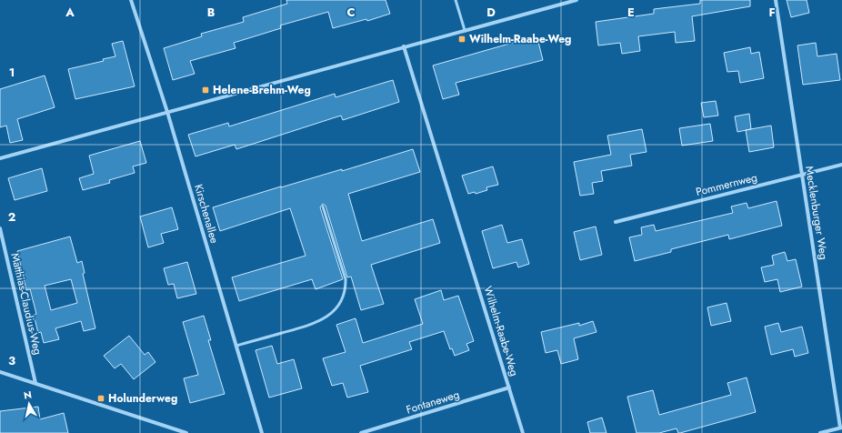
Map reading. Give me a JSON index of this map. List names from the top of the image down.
{
  "streets": {
    "street": [
      "Pommernweg",
      "Mecklenburger Weg",
      "Kirschenallee",
      "Matthias-Claudius-Weg",
      "Wilhelm-Raabe-Weg",
      "Fontaneweg"
    ]
  },
  "crossings": [
    ["Pommernweg", "Mecklenburger Weg"],
    ["Wilhelm-Raabe-Weg", "Fontaneweg"]
  ],
  "places": {
    "transit": ["Wilhelm-Raabe-Weg", "Helene-Brehm-Weg", "Holunderweg"]
  },
  "north": "top",
  "grid": {
    "columns": [
      "A",
      "B",
      "C",
      "D",
      "E",
      "F"
    ],
    "rows": ["1", "2", "3"]
  }
}
